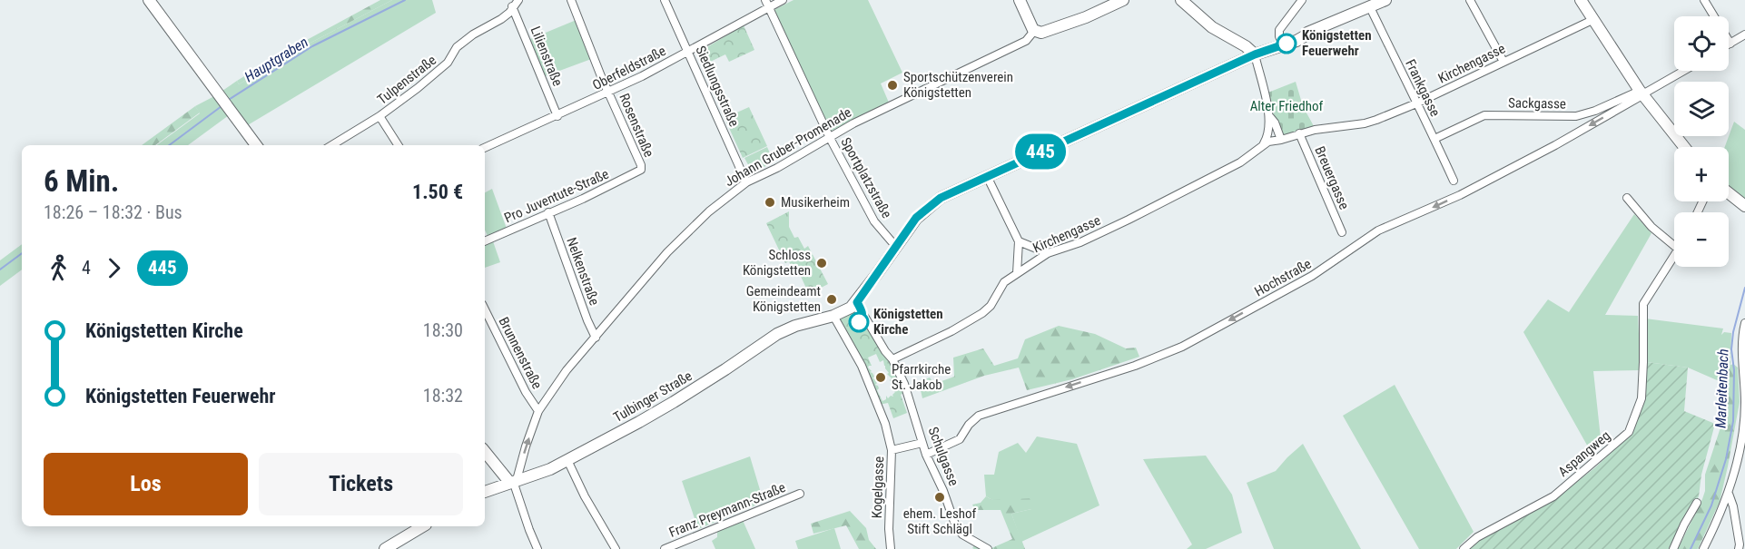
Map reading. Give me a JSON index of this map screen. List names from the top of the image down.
{
  "streets": {
    "main road": ["Tulbinger Straße"],
    "street": [
      "Lilienstraße",
      "Kirchengasse",
      "Oberfeldstraße",
      "Tulpenstraße",
      "Siedlungsstraße",
      "Frankgasse",
      "Sackgasse",
      "Rosenstraße",
      "Johann Gruber-Promenade",
      "Sportplatzstraße",
      "Breuergasse",
      "Pro Juventute-Straße",
      "Nelkenstraße",
      "Hochstraße",
      "Brunnenstraße",
      "Aspangweg",
      "Schulgasse",
      "Kogelgasse",
      "Franz Preymann-Straße"
    ]
  },
  "crossings": [
    ["Lilienstraße", "Oberfeldstraße"],
    ["Lilienstraße", "Tulpenstraße"],
    ["Kirchengasse", "Frankgasse"],
    ["Kirchengasse", "Breuergasse"],
    ["Kirchengasse", "Schulgasse"],
    ["Oberfeldstraße", "Siedlungsstraße"],
    ["Oberfeldstraße", "Rosenstraße"],
    ["Oberfeldstraße", "Sportplatzstraße"],
    ["Siedlungsstraße", "Johann Gruber-Promenade"],
    ["Frankgasse", "Sackgasse"],
    ["Sackgasse", "Hochstraße"],
    ["Rosenstraße", "Pro Juventute-Straße"],
    ["Johann Gruber-Promenade", "Sportplatzstraße"],
    ["Johann Gruber-Promenade", "Nelkenstraße"],
    ["Johann Gruber-Promenade", "Brunnenstraße"],
    ["Johann Gruber-Promenade", "Tulbinger Straße"],
    ["Pro Juventute-Straße", "Nelkenstraße"],
    ["Hochstraße", "Schulgasse"],
    ["Tulbinger Straße", "Schulgasse"],
    ["Tulbinger Straße", "Kogelgasse"]
  ],
  "one_way": ["Hochstraße"],
  "water": ["Hauptgraben", "Marleitenbach"],
  "parks": ["Alter Friedhof"],
  "places": [
    "Königstetten Feuerwehr",
    "Sportschützenverein Königstetten",
    "Musikerheim",
    "Schloss Königstetten",
    "Gemeindeamt Königstetten",
    "Königstetten Kirche",
    "Pfarrkirche St. Jakob",
    "ehem. Leshof Stift Schlägl"
  ],
  "lines": ["bus line 445"],
  "page": {
    "on_map": "445",
    "map_buttons": ["+", "−"],
    "heading": ["6 Min.", "18:26 – 18:32 · Bus", "1.50 €"],
    "legs": ["4", "445"],
    "list": [
      {
        "name": "Königstetten Kirche",
        "value": "18:30"
      },
      {
        "name": "Königstetten Feuerwehr",
        "value": "18:32"
      }
    ],
    "buttons": ["Los", "Tickets"]
  }
}
